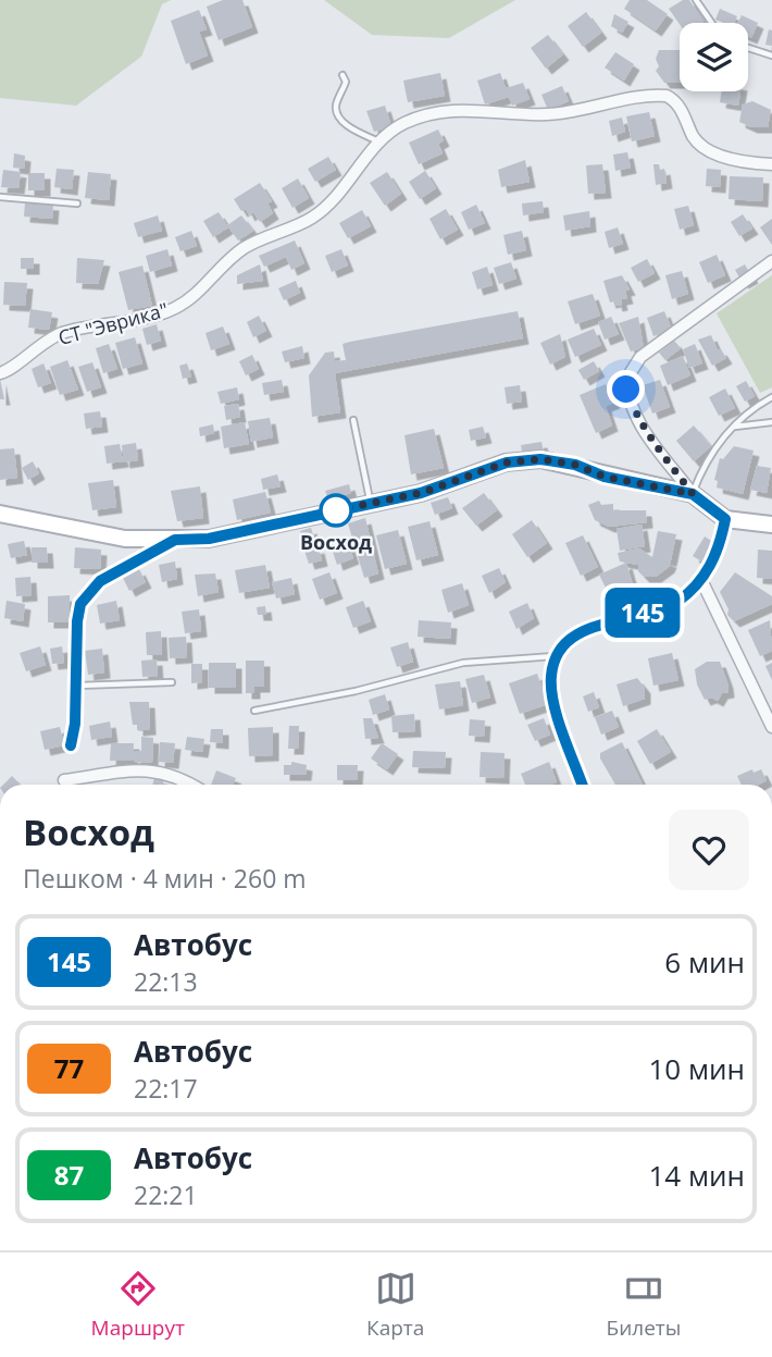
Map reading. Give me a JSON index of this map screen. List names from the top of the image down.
{
  "streets": {
    "street": ["СТ \"Эврика\""]
  },
  "places": ["Восход"],
  "lines": ["bus line 145"],
  "page": {
    "on_map": "145",
    "heading": ["Восход", "Пешком · 4 мин · 260 m"],
    "list": [
      {
        "mark": "145",
        "name": "Автобус",
        "note": "22:13",
        "value": "6 мин"
      },
      {
        "mark": "77",
        "name": "Автобус",
        "note": "22:17",
        "value": "10 мин"
      },
      {
        "mark": "87",
        "name": "Автобус",
        "note": "22:21",
        "value": "14 мин"
      }
    ],
    "tabs": ["Маршрут", "Карта", "Билеты"]
  }
}
